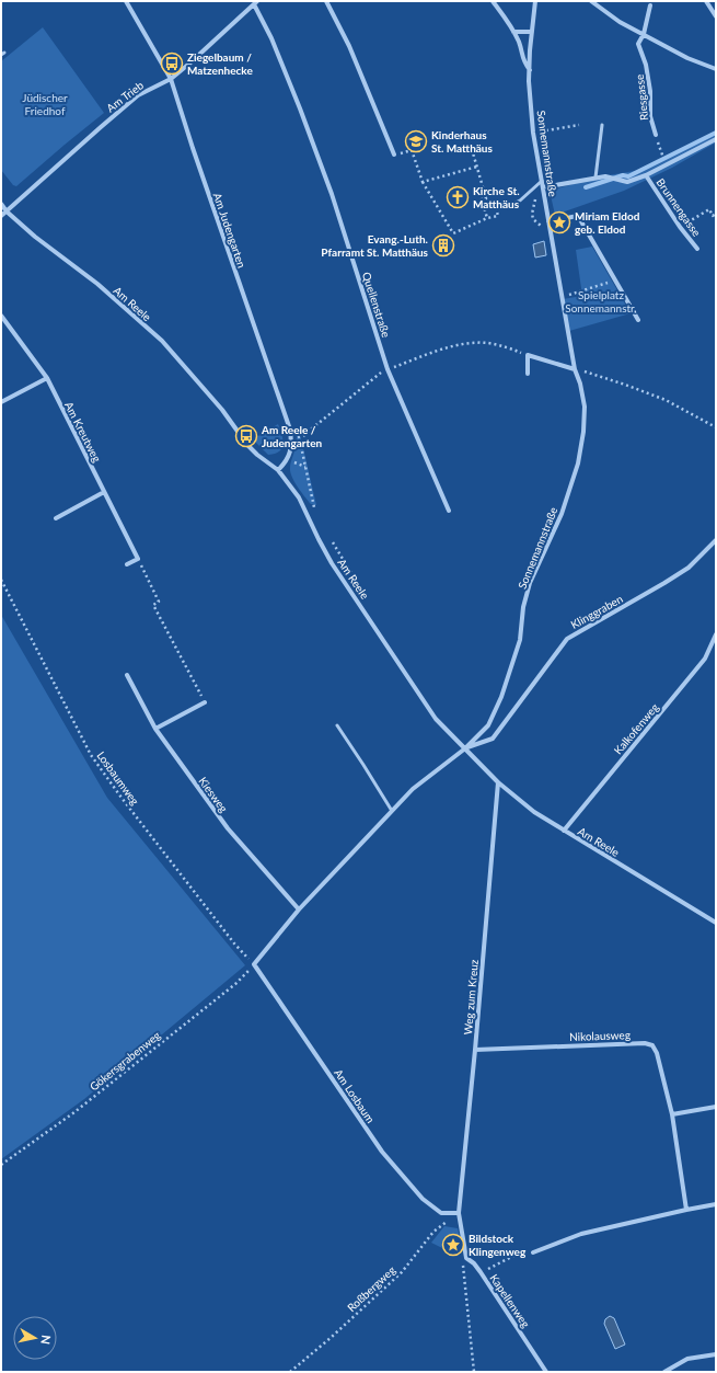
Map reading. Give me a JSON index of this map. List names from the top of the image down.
{
  "streets": {
    "street": [
      "Am Trieb",
      "Riesgasse",
      "Sonnemannstraße",
      "Brunnengasse",
      "Am Judengarten",
      "Am Reele",
      "Quellenstraße",
      "Am Kreutweg",
      "Klinggraben",
      "Kalkofenweg",
      "Kiesweg",
      "Weg zum Kreuz",
      "Nikolausweg",
      "Am Losbaum",
      "Kapellenweg"
    ],
    "path": ["Losbaumweg", "Gökersgrabenweg", "Roßbergweg"]
  },
  "crossings": [
    ["Am Trieb", "Am Judengarten"],
    ["Am Trieb", "Am Reele"],
    ["Am Trieb", "Quellenstraße"],
    ["Sonnemannstraße", "Brunnengasse"],
    ["Sonnemannstraße", "Am Reele"],
    ["Sonnemannstraße", "Klinggraben"],
    ["Am Judengarten", "Am Reele"],
    ["Am Reele", "Klinggraben"],
    ["Am Reele", "Kalkofenweg"],
    ["Am Reele", "Weg zum Kreuz"],
    ["Losbaumweg", "Gökersgrabenweg"],
    ["Losbaumweg", "Am Losbaum"],
    ["Weg zum Kreuz", "Nikolausweg"],
    ["Weg zum Kreuz", "Am Losbaum"],
    ["Weg zum Kreuz", "Roßbergweg"],
    ["Gökersgrabenweg", "Am Losbaum"],
    ["Am Losbaum", "Roßbergweg"]
  ],
  "parks": ["Jüdischer Friedhof", "Spielplatz Sonnemannstr."],
  "places": {
    "bus stop": ["Ziegelbaum / Matzenhecke", "Am Reele / Judengarten"],
    "school or university": ["Kinderhaus St. Matthäus"],
    "church": ["Kirche St. Matthäus"],
    "place": ["Miriam Eldod geb. Eldod", "Bildstock Klingenweg"],
    "building": ["Evang.-Luth. Pfarramt St. Matthäus"]
  },
  "north": "right"
}
